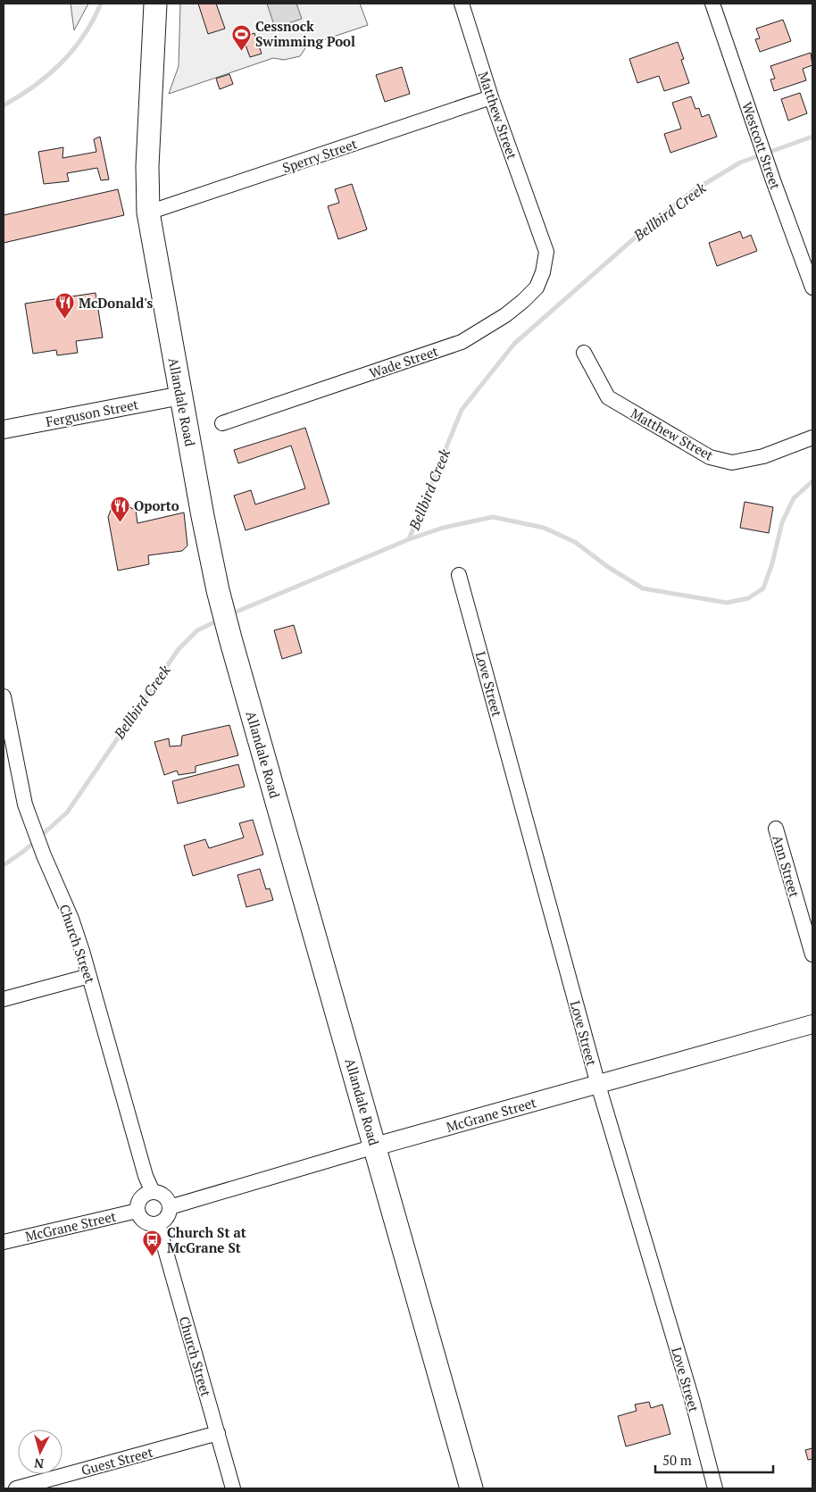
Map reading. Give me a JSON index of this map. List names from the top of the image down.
{
  "streets": {
    "main road": ["Allandale Road"],
    "street": [
      "Matthew Street",
      "Westcott Street",
      "Sperry Street",
      "Wade Street",
      "Ferguson Street",
      "Love Street",
      "Ann Street",
      "Church Street",
      "McGrane Street",
      "Guest Street"
    ]
  },
  "crossings": [
    ["Matthew Street", "Sperry Street"],
    ["Matthew Street", "Wade Street"],
    ["Sperry Street", "Allandale Road"],
    ["Allandale Road", "Ferguson Street"],
    ["Allandale Road", "McGrane Street"],
    ["Love Street", "McGrane Street"],
    ["Church Street", "McGrane Street"],
    ["Church Street", "Guest Street"]
  ],
  "water": ["Bellbird Creek"],
  "places": {
    "sports": ["Cessnock Swimming Pool"],
    "restaurant": ["McDonald's", "Oporto"],
    "bus stop": ["Church St at McGrane St"]
  },
  "scale_bar": "50 m",
  "north": "bottom"
}
